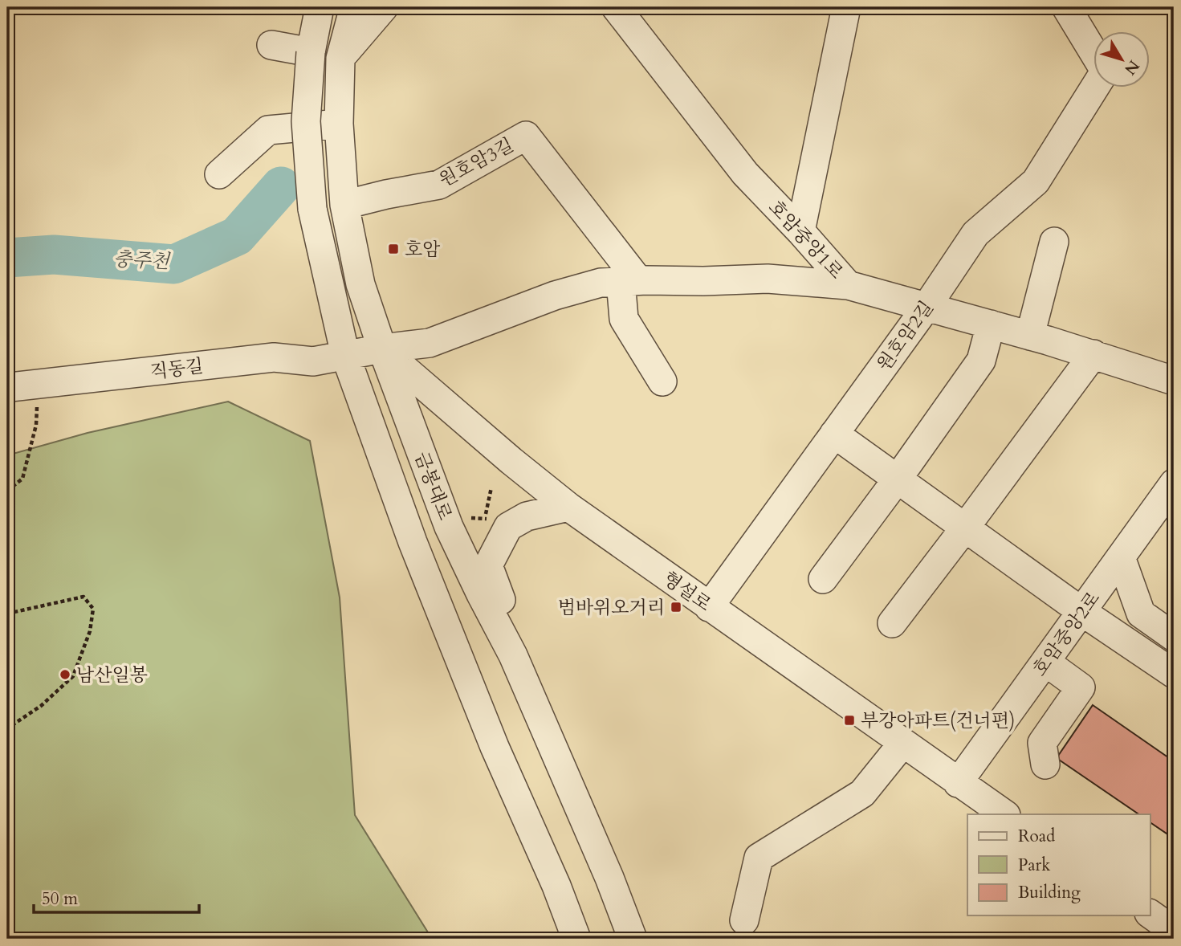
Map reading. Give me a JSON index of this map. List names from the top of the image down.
{
  "streets": {
    "street": [
      "원호암3길",
      "호암중앙1로",
      "원호암2길",
      "직동길",
      "금봉대로",
      "형설로",
      "호암중앙2로"
    ]
  },
  "crossings": [
    ["원호암3길", "금봉대로"],
    ["호암중앙1로", "원호암2길"],
    ["원호암2길", "형설로"],
    ["직동길", "금봉대로"],
    ["직동길", "형설로"],
    ["금봉대로", "형설로"],
    ["형설로", "호암중앙2로"]
  ],
  "water": ["충주천"],
  "places": {
    "transit": ["호암", "범바위오거리", "부강아파트(건너편)"],
    "other": ["남산일봉"]
  },
  "legend": ["Road", "Park", "Building"],
  "scale_bar": "50 m",
  "north": "bottom right"
}
